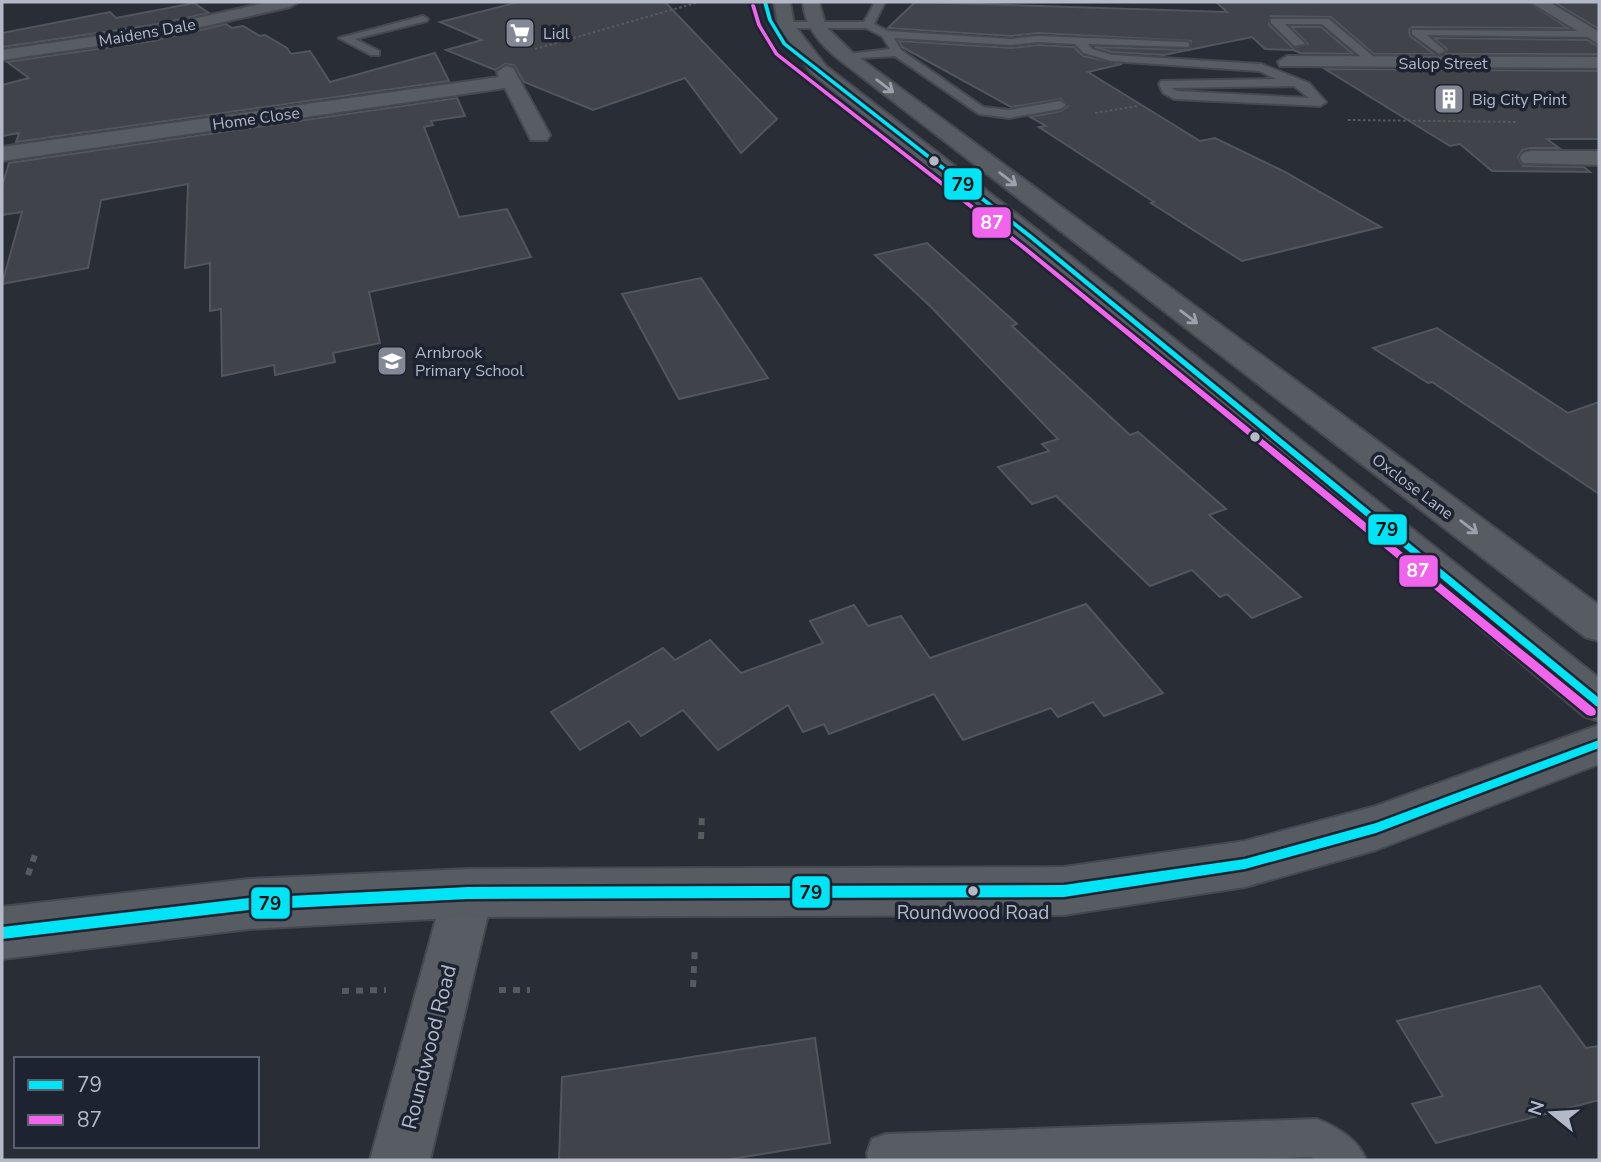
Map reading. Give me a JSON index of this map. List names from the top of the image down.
{
  "streets": {
    "main road": ["Oxclose Lane"],
    "street": [
      "Maidens Dale",
      "Salop Street",
      "Home Close",
      "Roundwood Road"
    ]
  },
  "places": {
    "supermarket": ["Lidl"],
    "building": ["Big City Print"],
    "school or university": ["Arnbrook Primary School"],
    "other": ["Roundwood Road"]
  },
  "lines": ["transit line 79", "transit line 87"],
  "legend": ["79", "87"],
  "north": "left"
}
